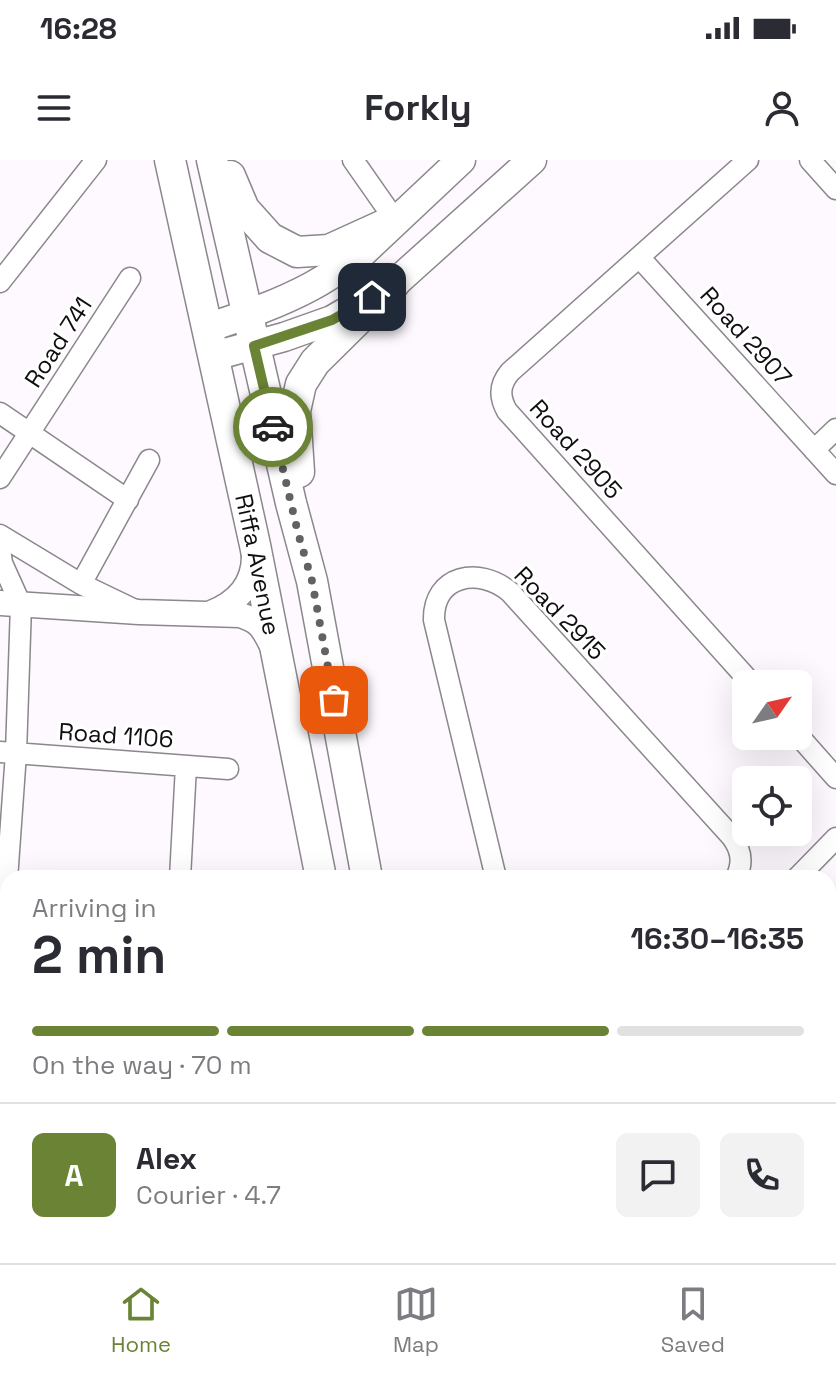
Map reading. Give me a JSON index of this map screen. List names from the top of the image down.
{
  "streets": {
    "main road": ["Riffa Avenue"],
    "street": [
      "Road 2907",
      "Road 741",
      "Road 2905",
      "Road 2915",
      "Road 1106"
    ]
  },
  "crossings": [
    ["Road 2907", "Road 2905"]
  ],
  "north": "top right",
  "page": {
    "status": "16:28",
    "header": "Forkly",
    "heading": ["2 min", "Arriving in", "16:30–16:35"],
    "panel": ["Alex", "Courier · 4.7"],
    "bar": "On the way · 70 m",
    "round": "A",
    "tabs": ["Home", "Map", "Saved"]
  }
}
